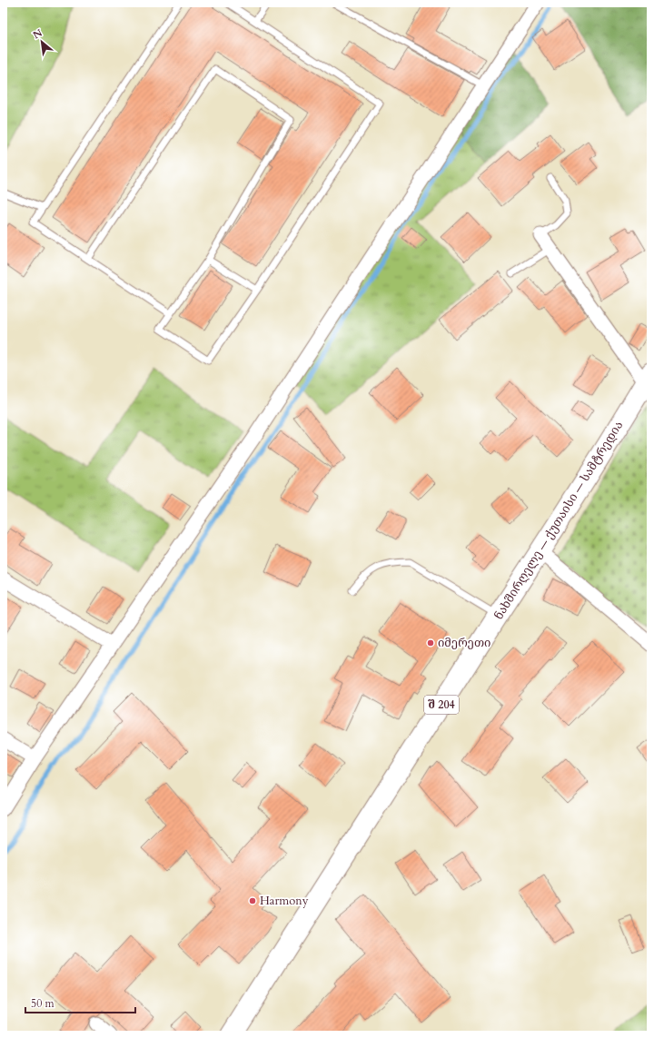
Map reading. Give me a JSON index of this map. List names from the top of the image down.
{
  "streets": {
    "main road": ["ნახშირღელე — ქუთაისი — სამტრედია", "შ 204"]
  },
  "places": ["იმერეთი", "Harmony"],
  "scale_bar": "50 m",
  "north": "top left"
}
